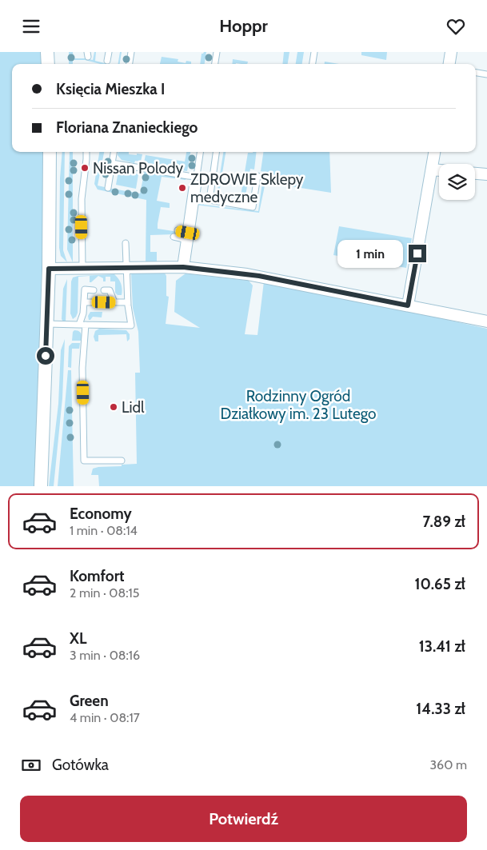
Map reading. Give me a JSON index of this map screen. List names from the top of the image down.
{
  "parks": ["Rodzinny Ogród Działkowy im. 23 Lutego"],
  "places": ["Nissan Polody", "ZDROWIE Sklepy medyczne", "Lidl"],
  "page": {
    "header": "Hoppr",
    "banner": ["Księcia Mieszka I", "Floriana Znanieckiego"],
    "bubble": "1 min",
    "list": [
      {
        "name": "Economy",
        "note": "1 min · 08:14",
        "value": "7.89 zł"
      },
      {
        "name": "Komfort",
        "note": "2 min · 08:15",
        "value": "10.65 zł"
      },
      {
        "name": "XL",
        "note": "3 min · 08:16",
        "value": "13.41 zł"
      },
      {
        "name": "Green",
        "note": "4 min · 08:17",
        "value": "14.33 zł"
      }
    ],
    "pay": ["Gotówka", "360 m"],
    "buttons": "Potwierdź"
  }
}
